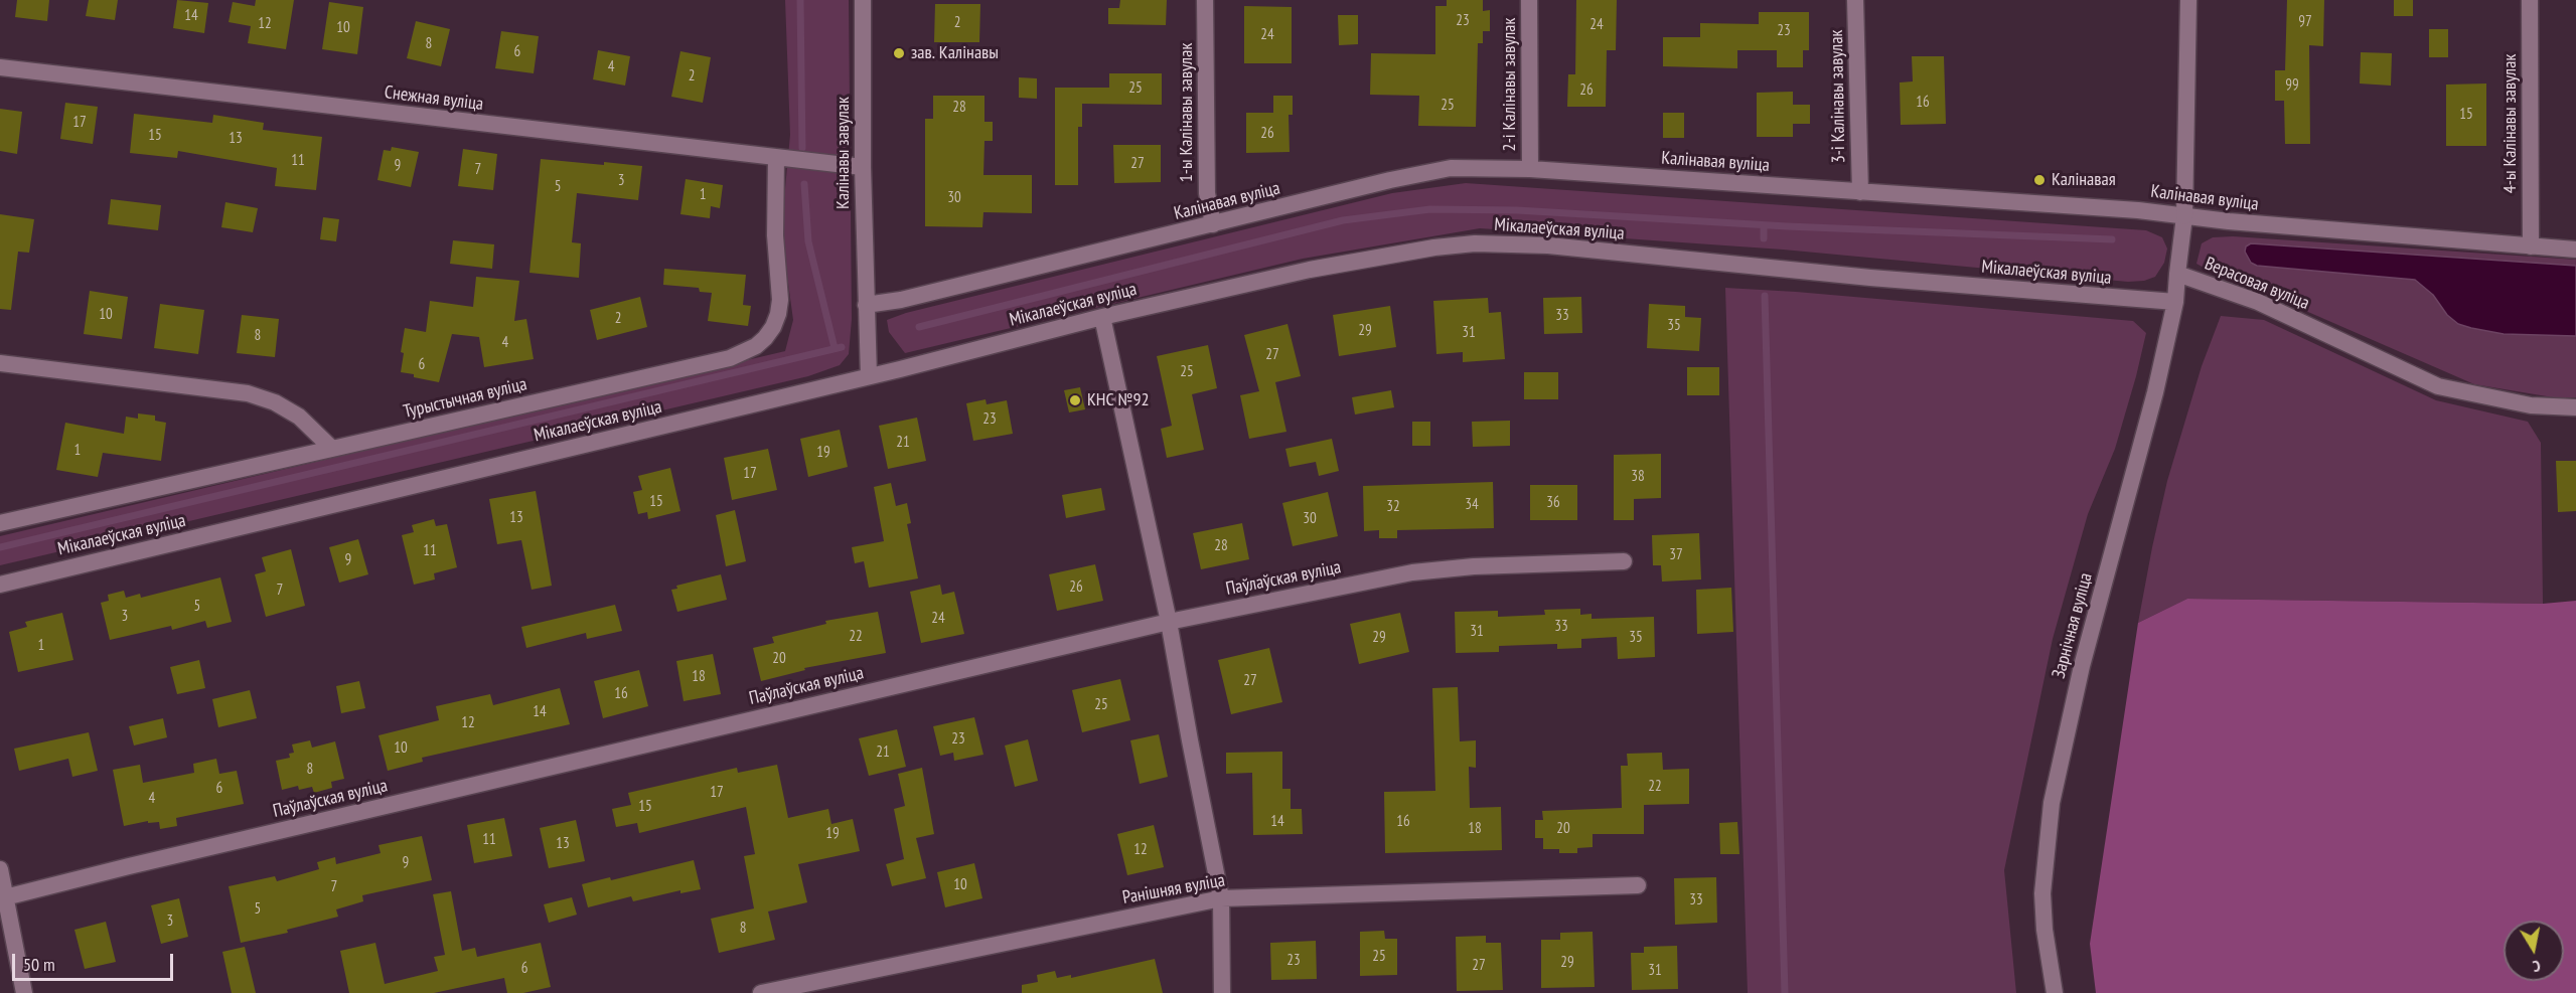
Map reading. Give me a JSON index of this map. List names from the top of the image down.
{
  "streets": {
    "street": [
      "2-і Калінавы завулак",
      "3-і Калінавы завулак",
      "Снежная вуліца",
      "1-ы Калінавы завулак",
      "4-ы Калінавы завулак",
      "Калінавы завулак",
      "Калінавая вуліца",
      "Мікалаеўская вуліца",
      "Верасовая вуліца",
      "Турыстычная вуліца",
      "Паўлаўская вуліца",
      "Зарнічная вуліца",
      "Ранішняя вуліца"
    ]
  },
  "crossings": [
    ["2-і Калінавы завулак", "Калінавая вуліца"],
    ["3-і Калінавы завулак", "Калінавая вуліца"],
    ["Снежная вуліца", "Калінавы завулак"],
    ["Снежная вуліца", "Турыстычная вуліца"],
    ["1-ы Калінавы завулак", "Калінавая вуліца"],
    ["4-ы Калінавы завулак", "Калінавая вуліца"],
    ["Калінавы завулак", "Калінавая вуліца"],
    ["Калінавы завулак", "Мікалаеўская вуліца"],
    ["Калінавая вуліца", "Верасовая вуліца"],
    ["Мікалаеўская вуліца", "Зарнічная вуліца"],
    ["Верасовая вуліца", "Зарнічная вуліца"]
  ],
  "places": ["зав. Калінавы", "Калінавая", "КНС №92"],
  "house_numbers": [
    "14",
    "23",
    "97",
    "2",
    "12",
    "24",
    "10",
    "23",
    "24",
    "8",
    "6",
    "4",
    "2",
    "99",
    "25",
    "26",
    "16",
    "25",
    "28",
    "15",
    "17",
    "26",
    "15",
    "13",
    "11",
    "27",
    "9",
    "7",
    "3",
    "5",
    "1",
    "30",
    "10",
    "33",
    "2",
    "35",
    "29",
    "31",
    "8",
    "4",
    "27",
    "6",
    "25",
    "23",
    "21",
    "1",
    "19",
    "17",
    "38",
    "15",
    "36",
    "34",
    "32",
    "13",
    "30",
    "28",
    "11",
    "37",
    "9",
    "26",
    "7",
    "5",
    "3",
    "24",
    "33",
    "31",
    "22",
    "29",
    "35",
    "1",
    "20",
    "18",
    "27",
    "16",
    "25",
    "14",
    "12",
    "23",
    "10",
    "21",
    "8",
    "22",
    "6",
    "17",
    "4",
    "15",
    "14",
    "16",
    "18",
    "20",
    "19",
    "11",
    "13",
    "12",
    "9",
    "10",
    "7",
    "33",
    "5",
    "3",
    "8",
    "25",
    "23",
    "29",
    "27",
    "6",
    "31"
  ],
  "scale_bar": "50 m",
  "north": "bottom"
}
